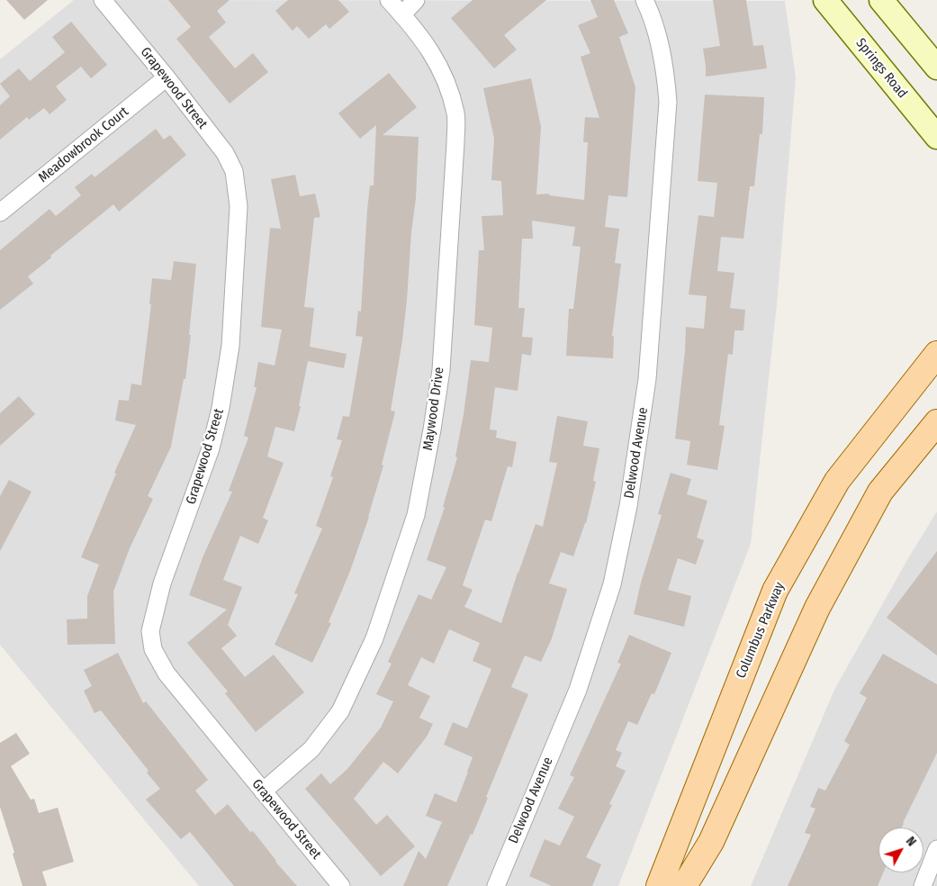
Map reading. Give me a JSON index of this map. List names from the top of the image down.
{
  "streets": {
    "main road": ["Springs Road", "Columbus Parkway"],
    "street": [
      "Grapewood Street",
      "Meadowbrook Court",
      "Maywood Drive",
      "Delwood Avenue"
    ]
  },
  "crossings": [
    ["Grapewood Street", "Meadowbrook Court"],
    ["Grapewood Street", "Maywood Drive"]
  ],
  "north": "top right"
}
